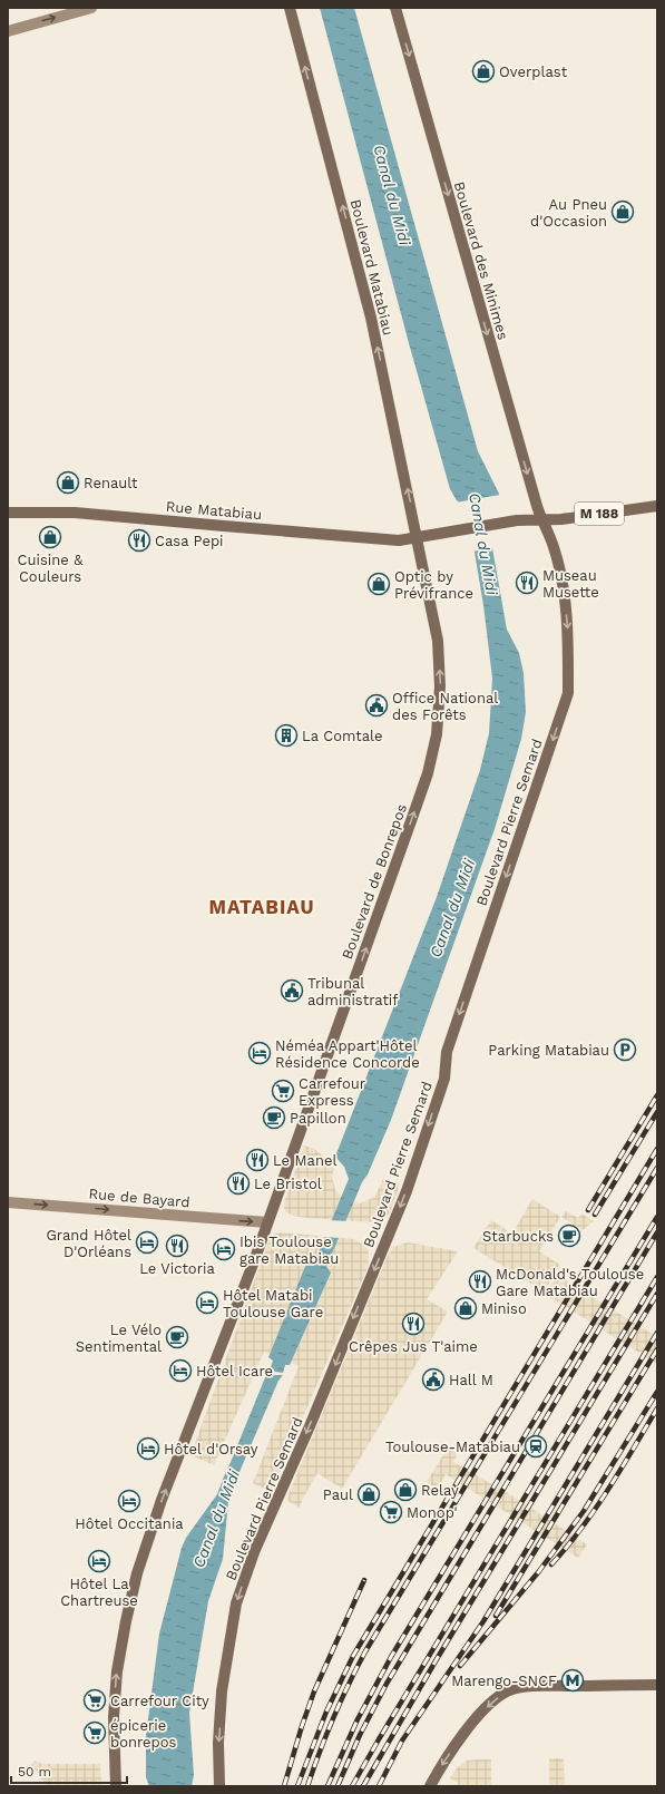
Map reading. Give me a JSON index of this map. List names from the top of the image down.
{
  "streets": {
    "main road": [
      "Boulevard des Minimes",
      "Boulevard Matabiau",
      "Rue Matabiau",
      "M 188",
      "Boulevard Pierre Semard",
      "Boulevard de Bonrepos"
    ],
    "street": ["Rue de Bayard"]
  },
  "crossings": [
    ["Boulevard des Minimes", "Rue Matabiau"],
    ["Boulevard des Minimes", "M 188"],
    ["Boulevard des Minimes", "Boulevard Pierre Semard"],
    ["Boulevard Matabiau", "Rue Matabiau"],
    ["Boulevard Matabiau", "Boulevard de Bonrepos"],
    ["Rue Matabiau", "M 188"],
    ["Rue Matabiau", "Boulevard Pierre Semard"],
    ["Rue Matabiau", "Boulevard de Bonrepos"],
    ["M 188", "Boulevard Pierre Semard"],
    ["Boulevard de Bonrepos", "Rue de Bayard"]
  ],
  "one_way": [
    "Boulevard des Minimes",
    "Boulevard Matabiau",
    "Boulevard Pierre Semard",
    "Boulevard de Bonrepos",
    "Rue de Bayard"
  ],
  "districts": ["MATABIAU"],
  "water": ["Canal du Midi"],
  "places": {
    "shop": [
      "Overplast",
      "Au Pneu d'Occasion",
      "Renault",
      "Cuisine & Couleurs",
      "Optic by Prévifrance",
      "Miniso",
      "Relay",
      "Paul"
    ],
    "restaurant": [
      "Casa Pepi",
      "Museau Musette",
      "Le Manel",
      "Le Bristol",
      "Le Victoria",
      "McDonald's Toulouse Gare Matabiau",
      "Crêpes Jus T'aime"
    ],
    "public building": ["Office National des Forêts", "Tribunal administratif", "Hall M"],
    "building": ["La Comtale"],
    "parking": ["Parking Matabiau"],
    "hotel": [
      "Néméa Appart'Hôtel Résidence Concorde",
      "Grand Hôtel D'Orléans",
      "Ibis Toulouse gare Matabiau",
      "Hôtel Matabi Toulouse Gare",
      "Hôtel Icare",
      "Hôtel d'Orsay",
      "Hôtel Occitania",
      "Hôtel La Chartreuse"
    ],
    "supermarket": [
      "Carrefour Express",
      "Monop'",
      "Carrefour City",
      "épicerie bonrepos"
    ],
    "cafe": ["Papillon", "Starbucks", "Le Vélo Sentimental"],
    "station": ["Toulouse-Matabiau"],
    "metro station": ["Marengo-SNCF"]
  },
  "scale_bar": "50 m"
}
